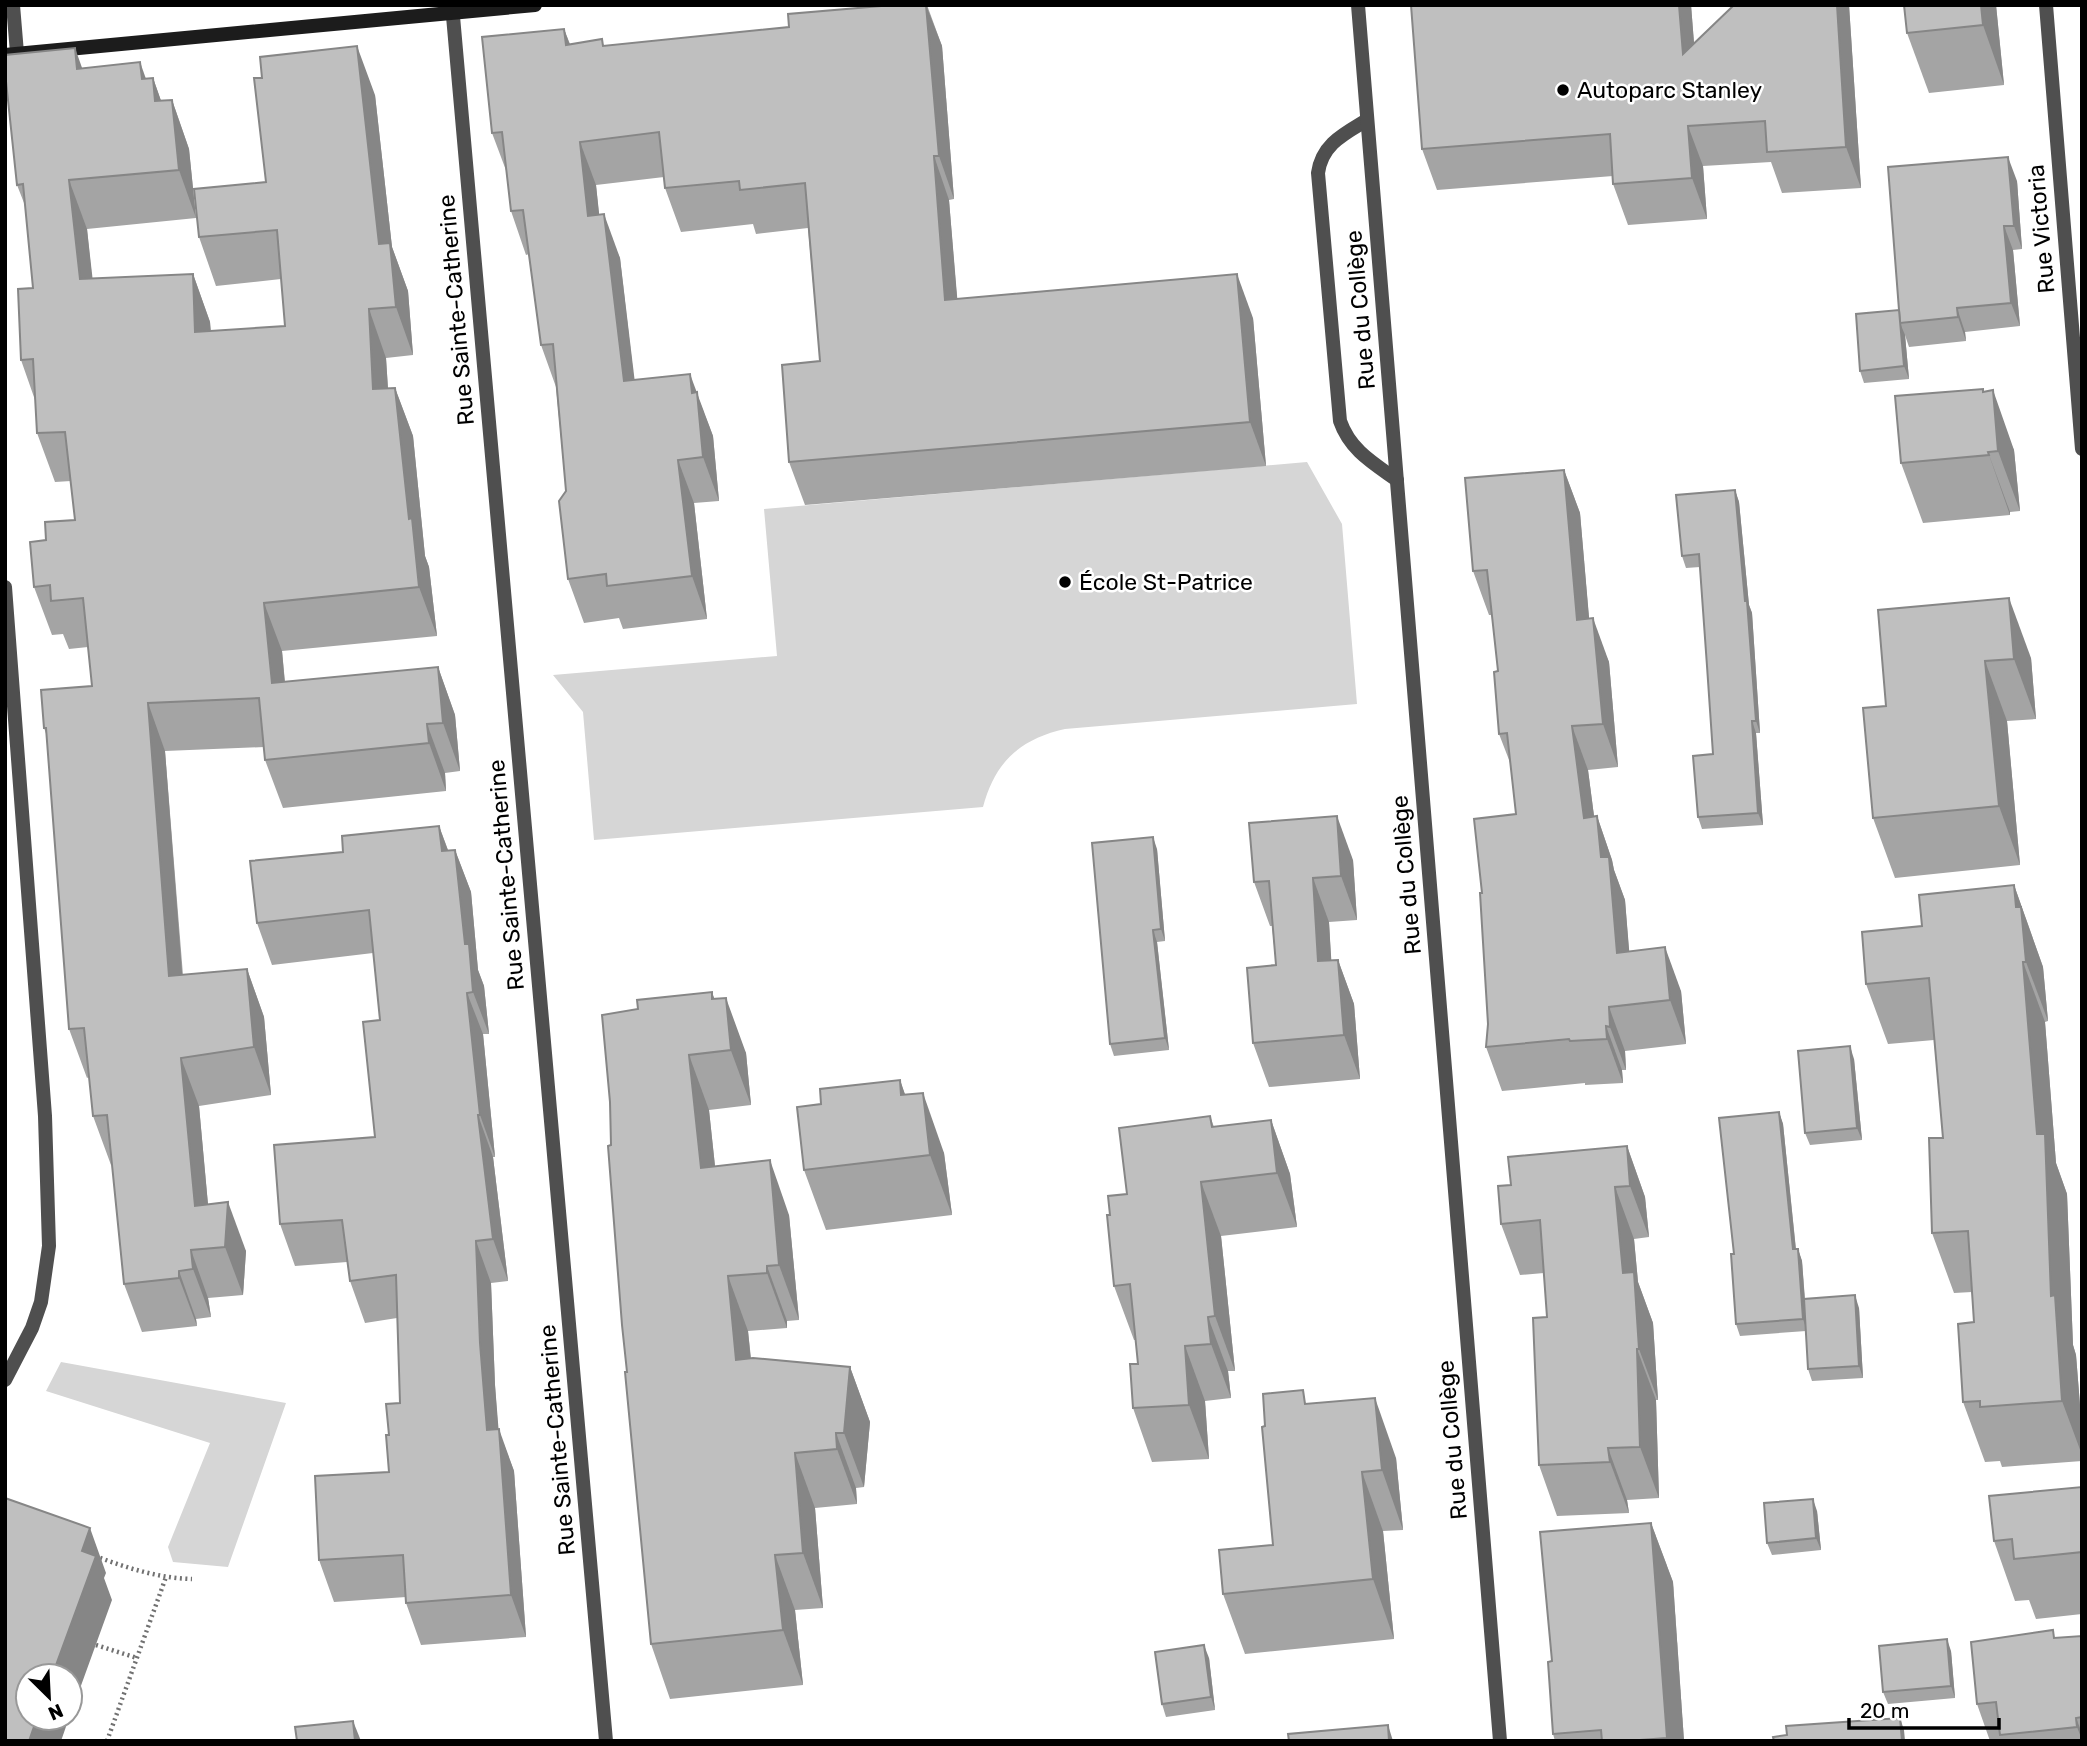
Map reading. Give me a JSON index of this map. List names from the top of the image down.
{
  "streets": {
    "street": ["Rue Victoria", "Rue Sainte-Catherine", "Rue du Collège"]
  },
  "places": ["Autoparc Stanley", "École St-Patrice"],
  "scale_bar": "20 m",
  "north": "bottom right"
}
